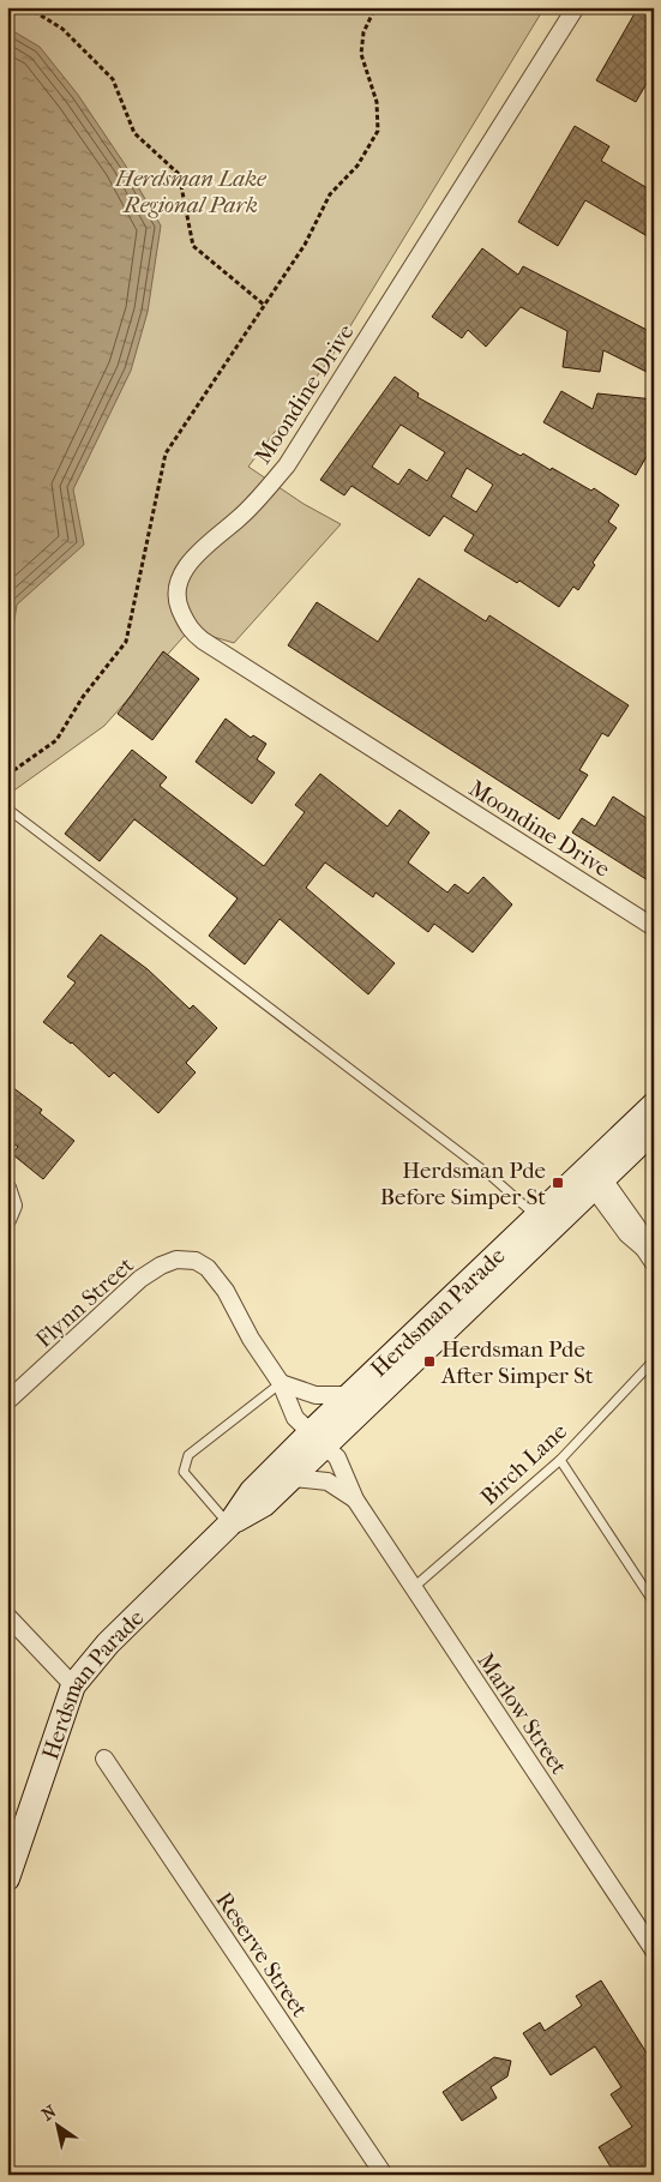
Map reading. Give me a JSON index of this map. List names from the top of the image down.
{
  "streets": {
    "main road": ["Herdsman Parade"],
    "street": [
      "Moondine Drive",
      "Flynn Street",
      "Marlow Street",
      "Reserve Street"
    ],
    "lane": ["Birch Lane"]
  },
  "crossings": [
    ["Flynn Street", "Herdsman Parade"],
    ["Flynn Street", "Marlow Street"],
    ["Herdsman Parade", "Marlow Street"],
    ["Birch Lane", "Marlow Street"]
  ],
  "parks": ["Herdsman Lake Regional Park"],
  "places": {
    "transit": ["Herdsman Pde Before Simper St", "Herdsman Pde After Simper St"]
  },
  "north": "top left"
}
